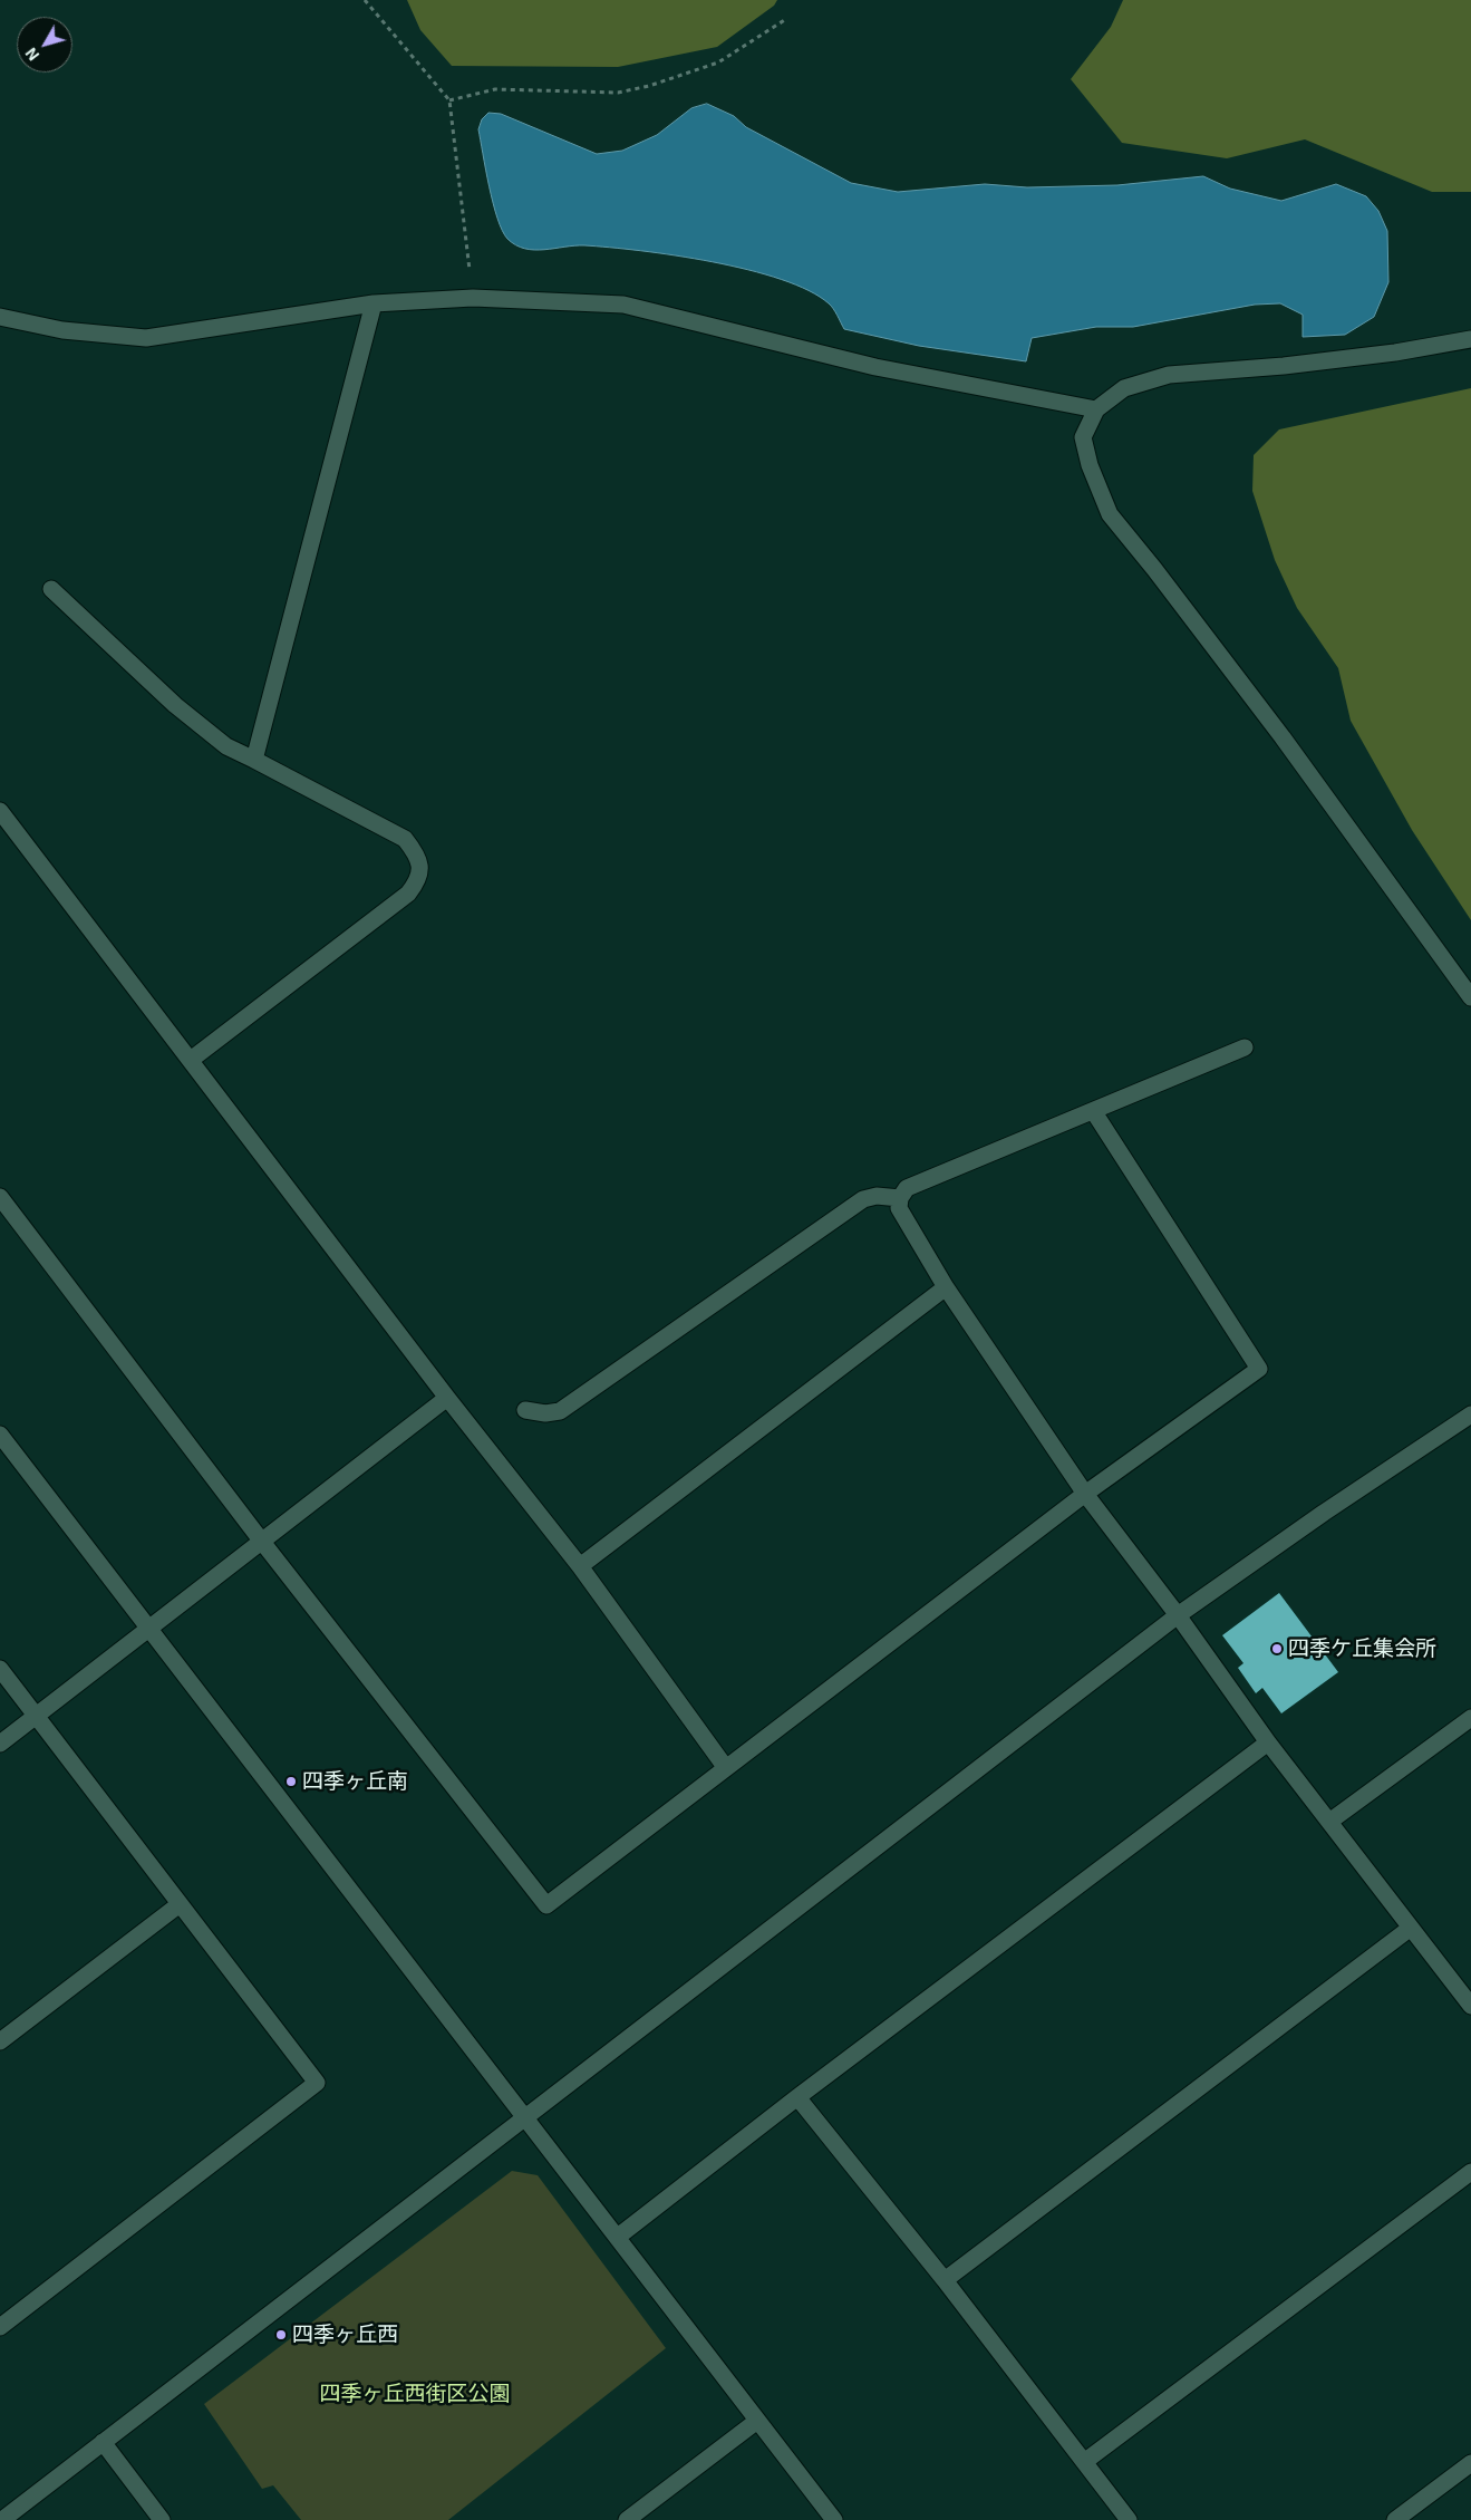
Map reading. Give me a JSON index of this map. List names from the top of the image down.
{
  "parks": ["四季ヶ丘西街区公園"],
  "places": ["四季ケ丘集会所", "四季ヶ丘南", "四季ヶ丘西"],
  "north": "bottom left"
}
